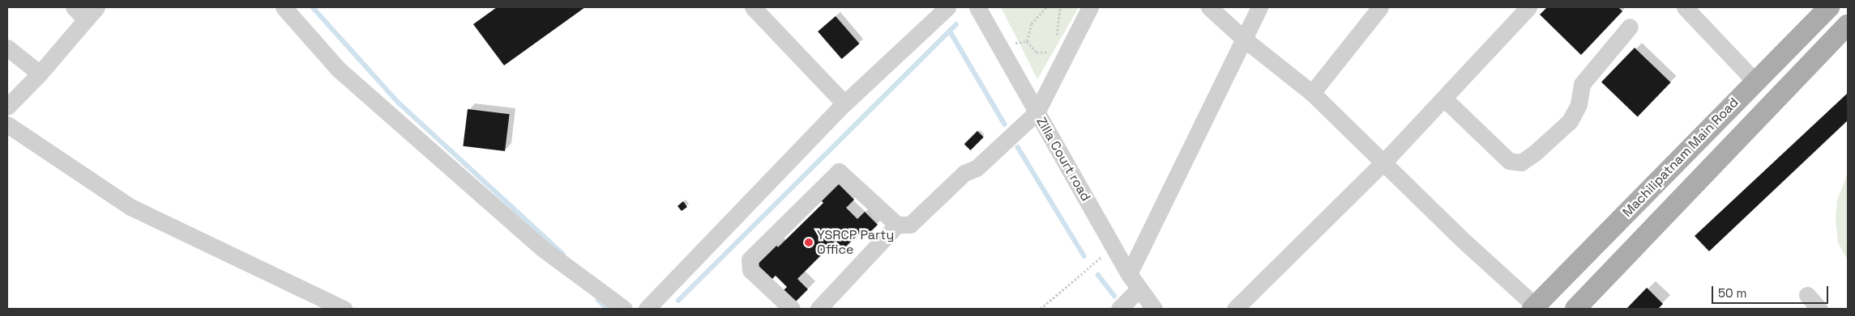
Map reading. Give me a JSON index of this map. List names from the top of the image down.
{
  "streets": {
    "main road": ["Machilipatnam Main Road"],
    "street": ["Zilla Court road"]
  },
  "places": ["YSRCP Party Office"],
  "scale_bar": "50 m"
}
